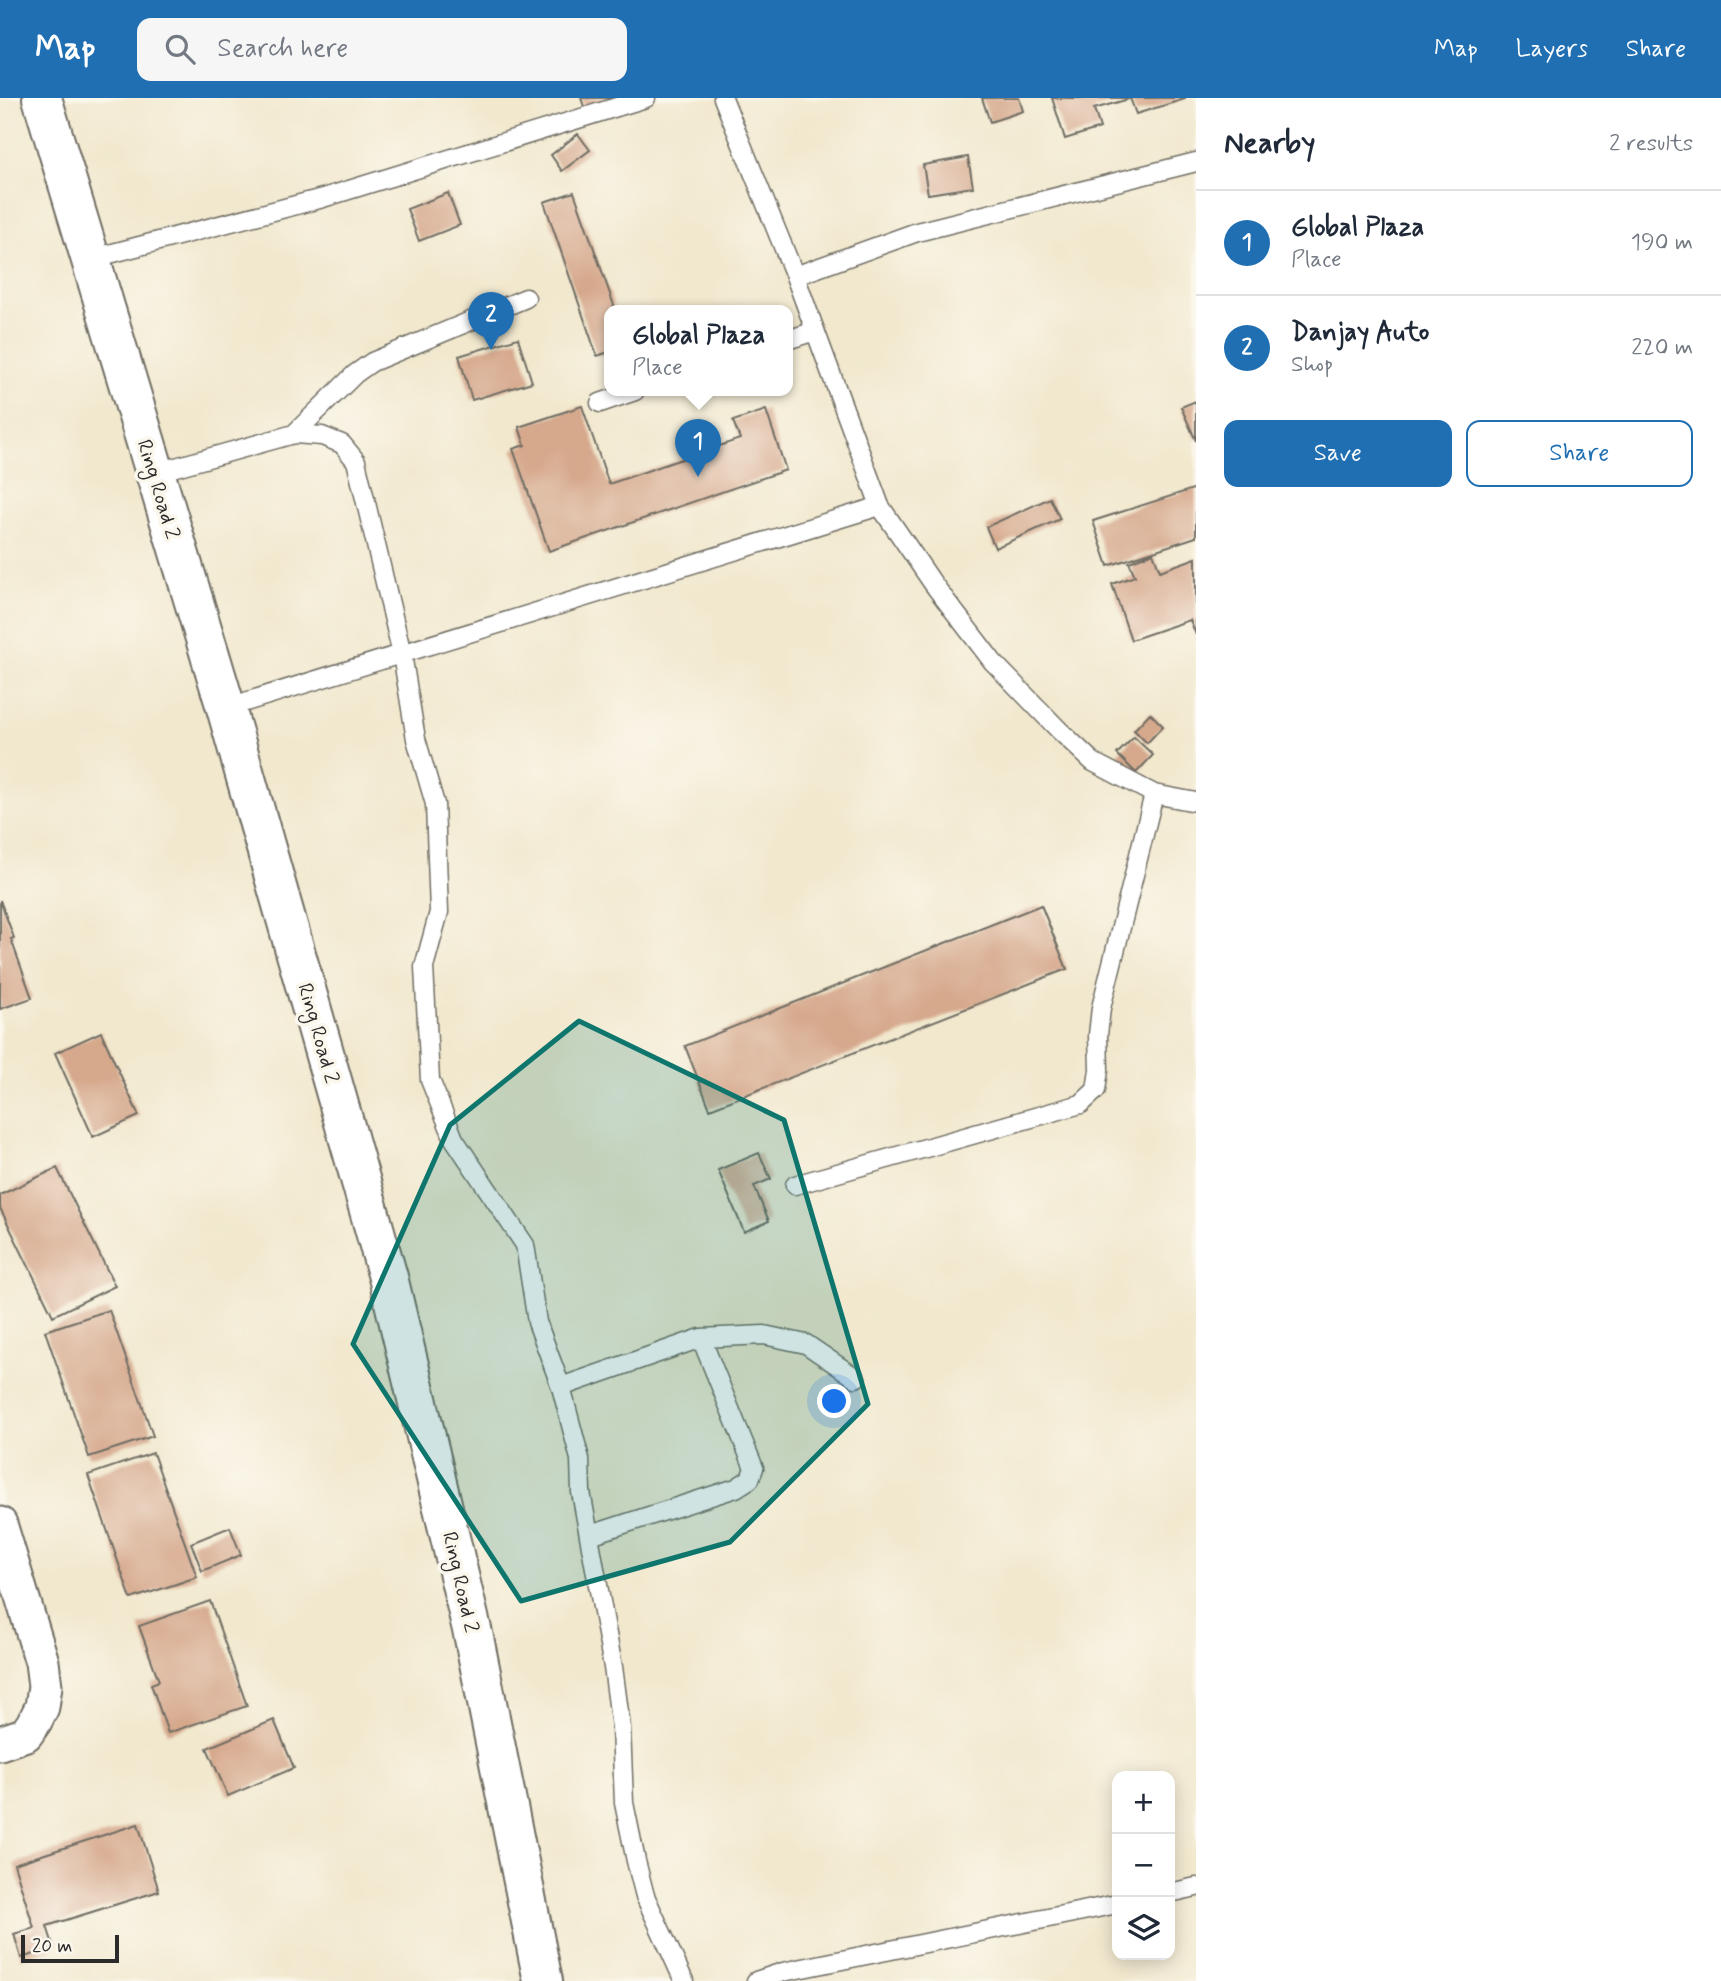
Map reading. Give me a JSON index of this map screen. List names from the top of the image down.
{
  "streets": {
    "main road": ["Ring Road 2"]
  },
  "scale_bar": "20 m",
  "page": {
    "header": "Map",
    "search": "Search here",
    "nav": ["Map", "Layers", "Share"],
    "heading": ["Nearby", "2 results"],
    "list": [
      {
        "mark": "1",
        "name": "Global Plaza",
        "note": "Place",
        "value": "190 m"
      },
      {
        "mark": "2",
        "name": "Danjay Auto",
        "note": "Shop",
        "value": "220 m"
      }
    ],
    "pins": ["2", "1"],
    "popup": ["Global Plaza", "Place"],
    "buttons": ["Save", "Share"],
    "map_buttons": ["+", "−"],
    "scale": "20 m"
  }
}
